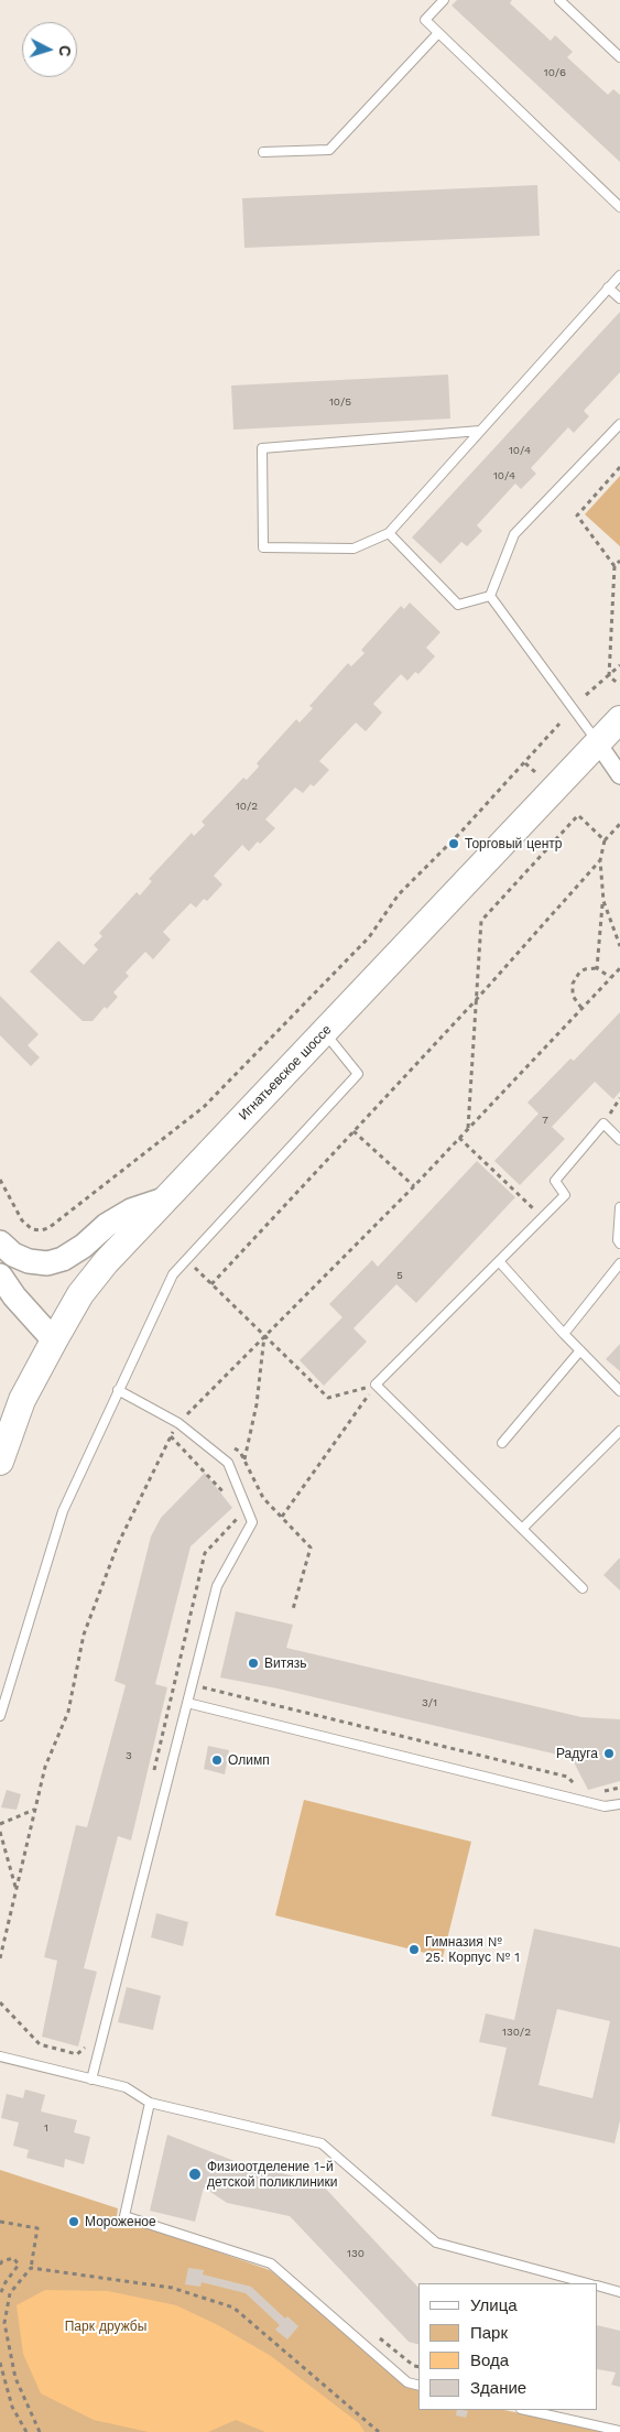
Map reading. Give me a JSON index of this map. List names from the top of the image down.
{
  "streets": {
    "main road": ["Игнатьевское шоссе"]
  },
  "parks": ["Парк дружбы"],
  "places": [
    "Торговый центр",
    "Витязь",
    "Радуга",
    "Олимп",
    "Гимназия № 25. Корпус № 1",
    "Физиоотделение 1-й детской поликлиники",
    "Мороженое"
  ],
  "house_numbers": [
    "10/6",
    "10/5",
    "10/4",
    "10/4",
    "10/2",
    "7",
    "5",
    "3/1",
    "3",
    "130/2",
    "1",
    "130"
  ],
  "legend": [
    "Улица",
    "Парк",
    "Вода",
    "Здание"
  ],
  "north": "right"
}
